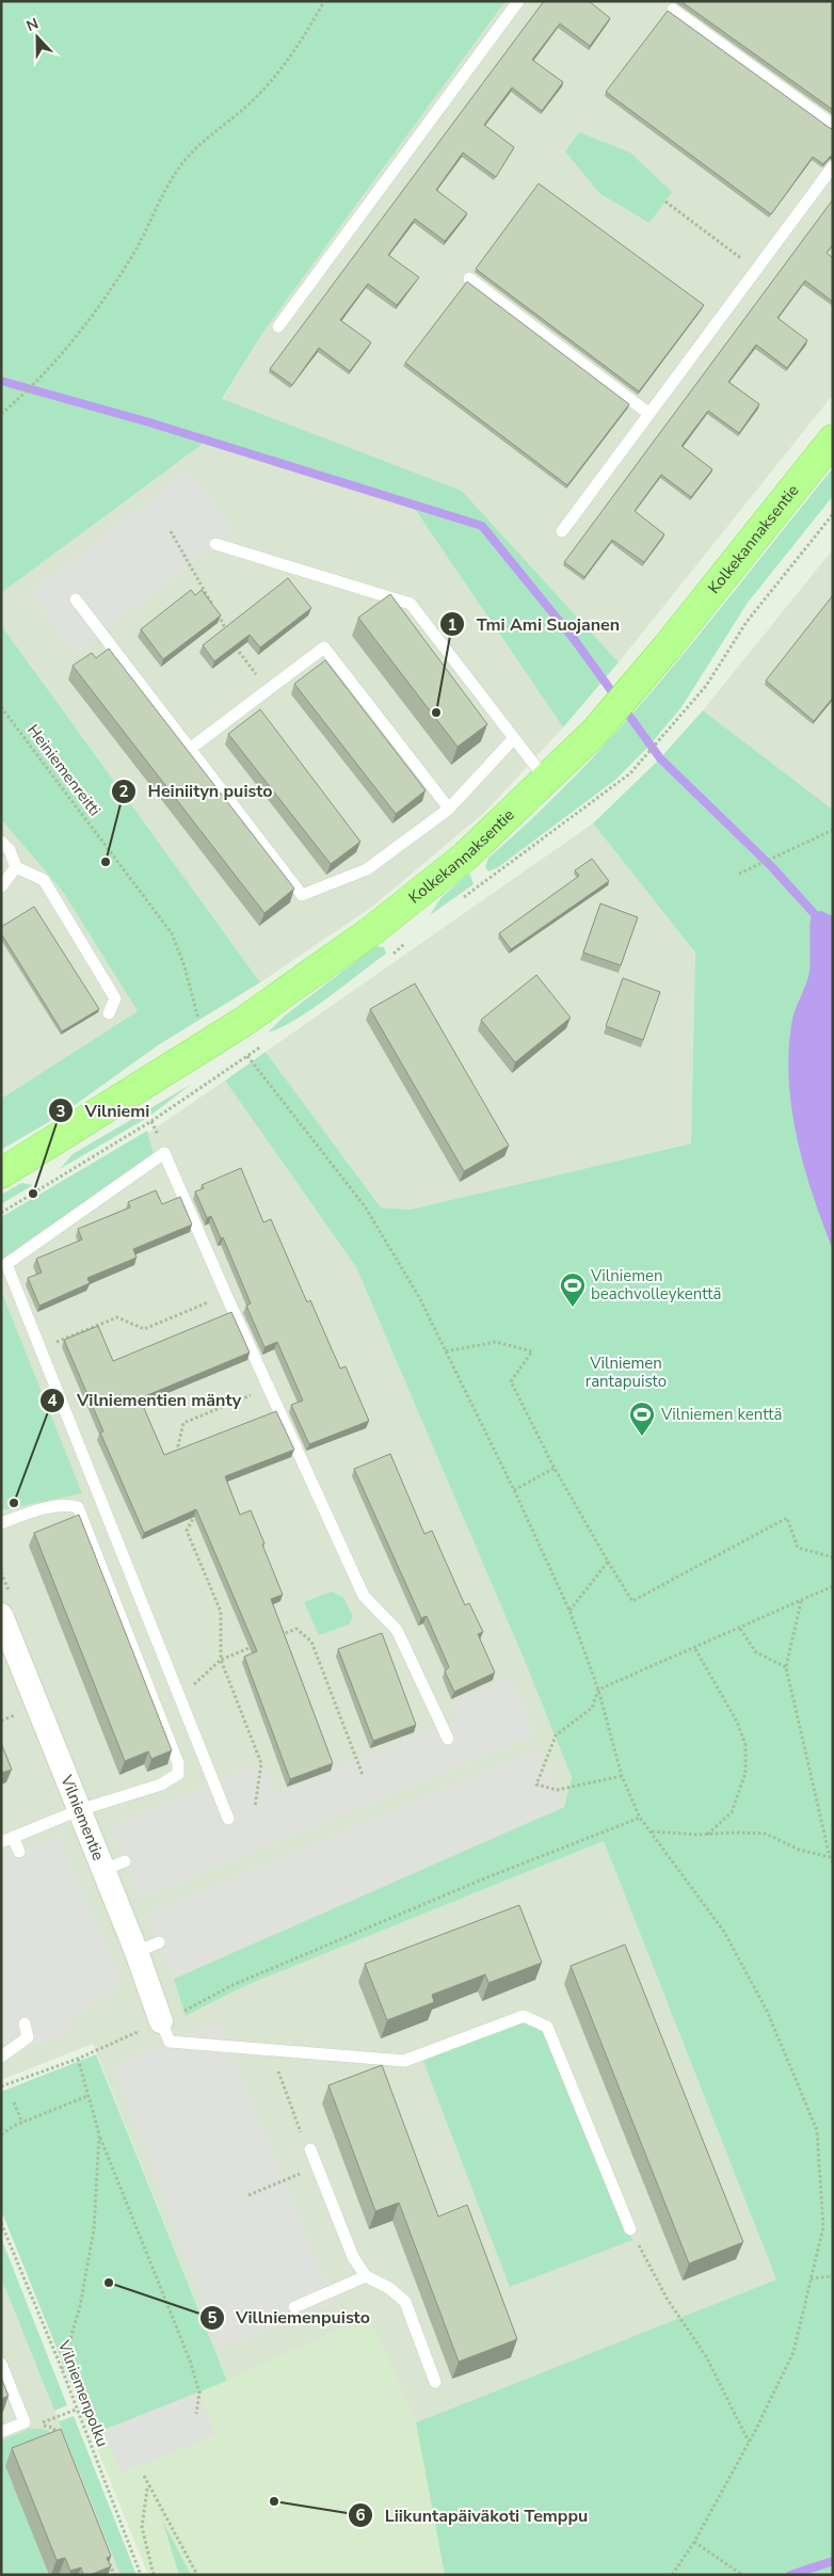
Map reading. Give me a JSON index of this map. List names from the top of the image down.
{
  "streets": {
    "main road": ["Kolkekannaksentie"],
    "street": ["Vilniementie"],
    "path": ["Heiniemenreitti", "Vilniemenpolku"]
  },
  "crossings": [
    ["Kolkekannaksentie", "Heiniemenreitti"]
  ],
  "parks": ["Vilniemen rantapuisto"],
  "places": {
    "other": [
      "Tmi Ami Suojanen",
      "Heiniityn puisto",
      "Vilniemi",
      "Vilniementien mänty",
      "Villniemenpuisto",
      "Liikuntapäiväkoti Temppu"
    ],
    "sports": ["Vilniemen beachvolleykenttä", "Vilniemen kenttä"]
  },
  "north": "top"
}
